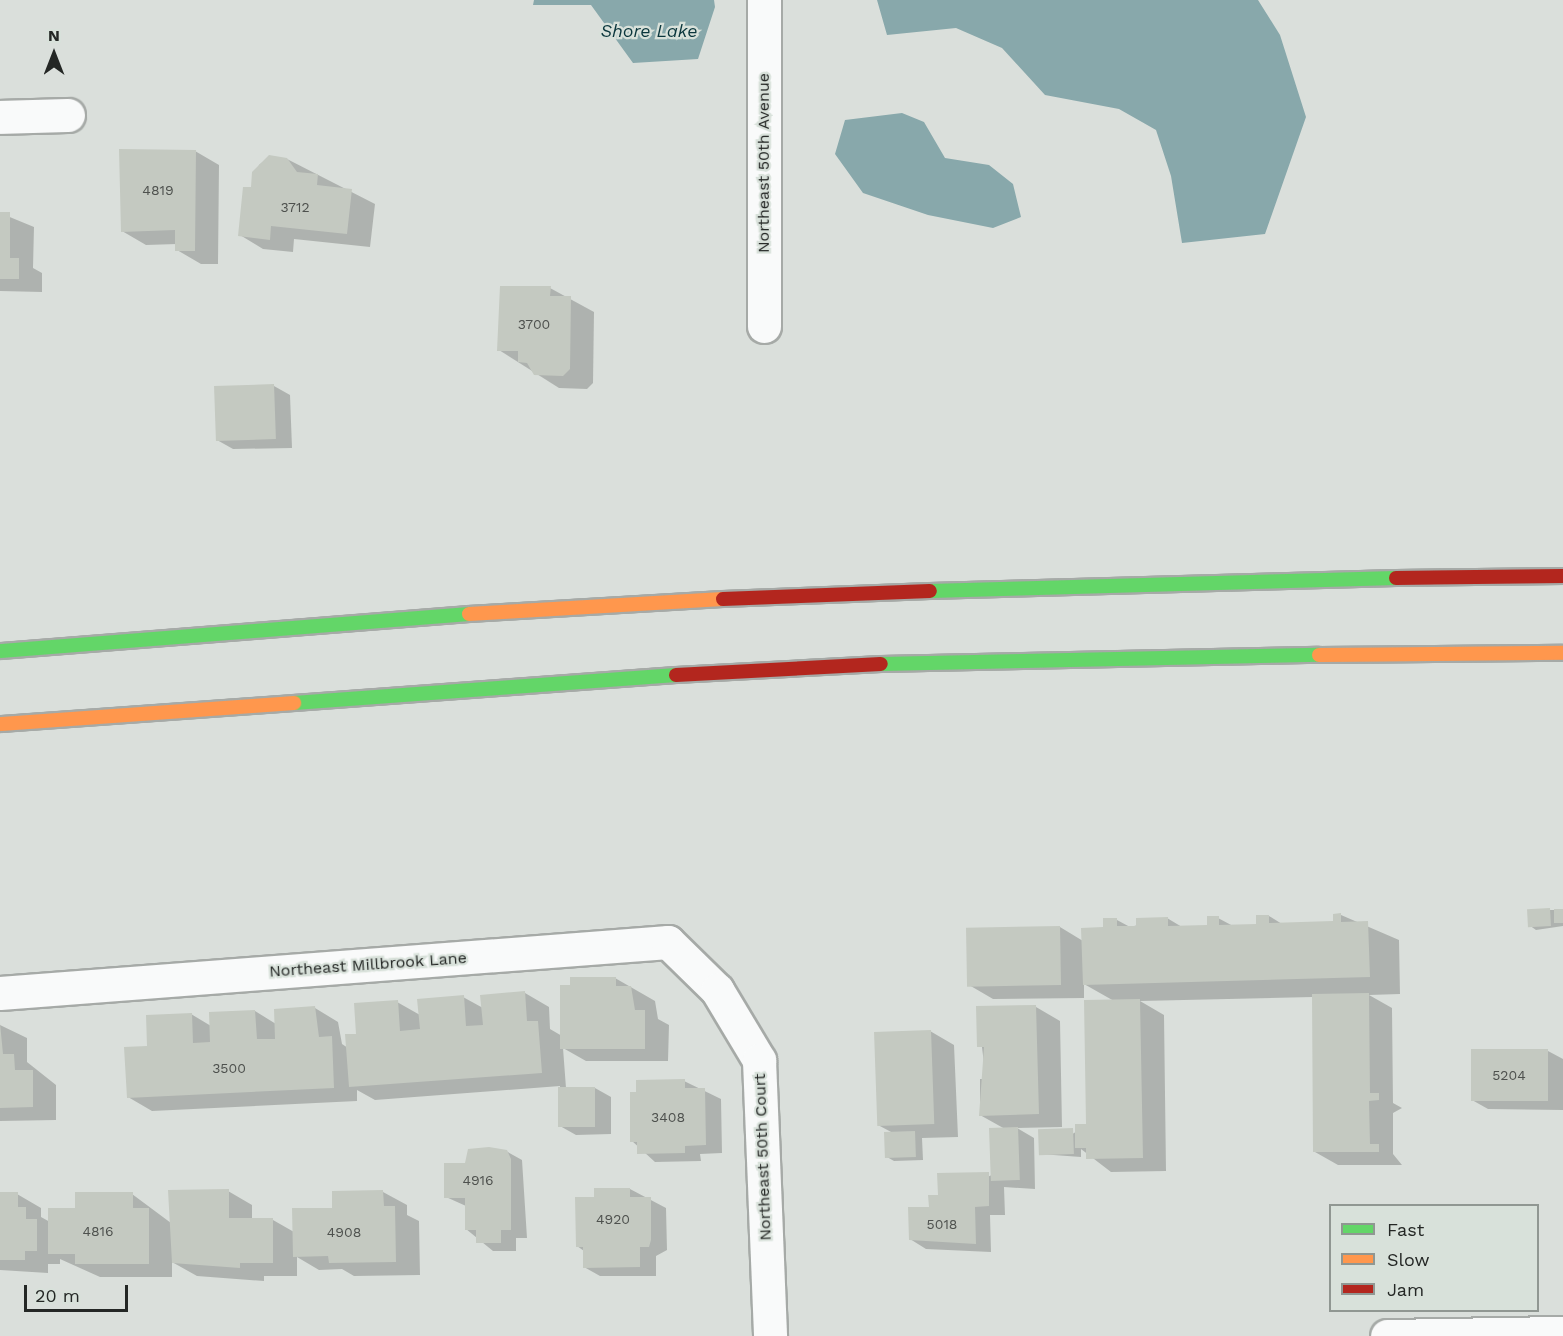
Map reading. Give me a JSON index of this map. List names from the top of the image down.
{
  "streets": {
    "street": ["Northeast 50th Avenue", "Northeast Millbrook Lane", "Northeast 50th Court"]
  },
  "crossings": [
    ["Northeast Millbrook Lane", "Northeast 50th Court"]
  ],
  "water": ["Shore Lake"],
  "house_numbers": [
    "4819",
    "3712",
    "3700",
    "3500",
    "5204",
    "3408",
    "4916",
    "4920",
    "5018",
    "4816",
    "4908"
  ],
  "legend": ["Fast", "Slow", "Jam"],
  "scale_bar": "20 m",
  "north": "top"
}
